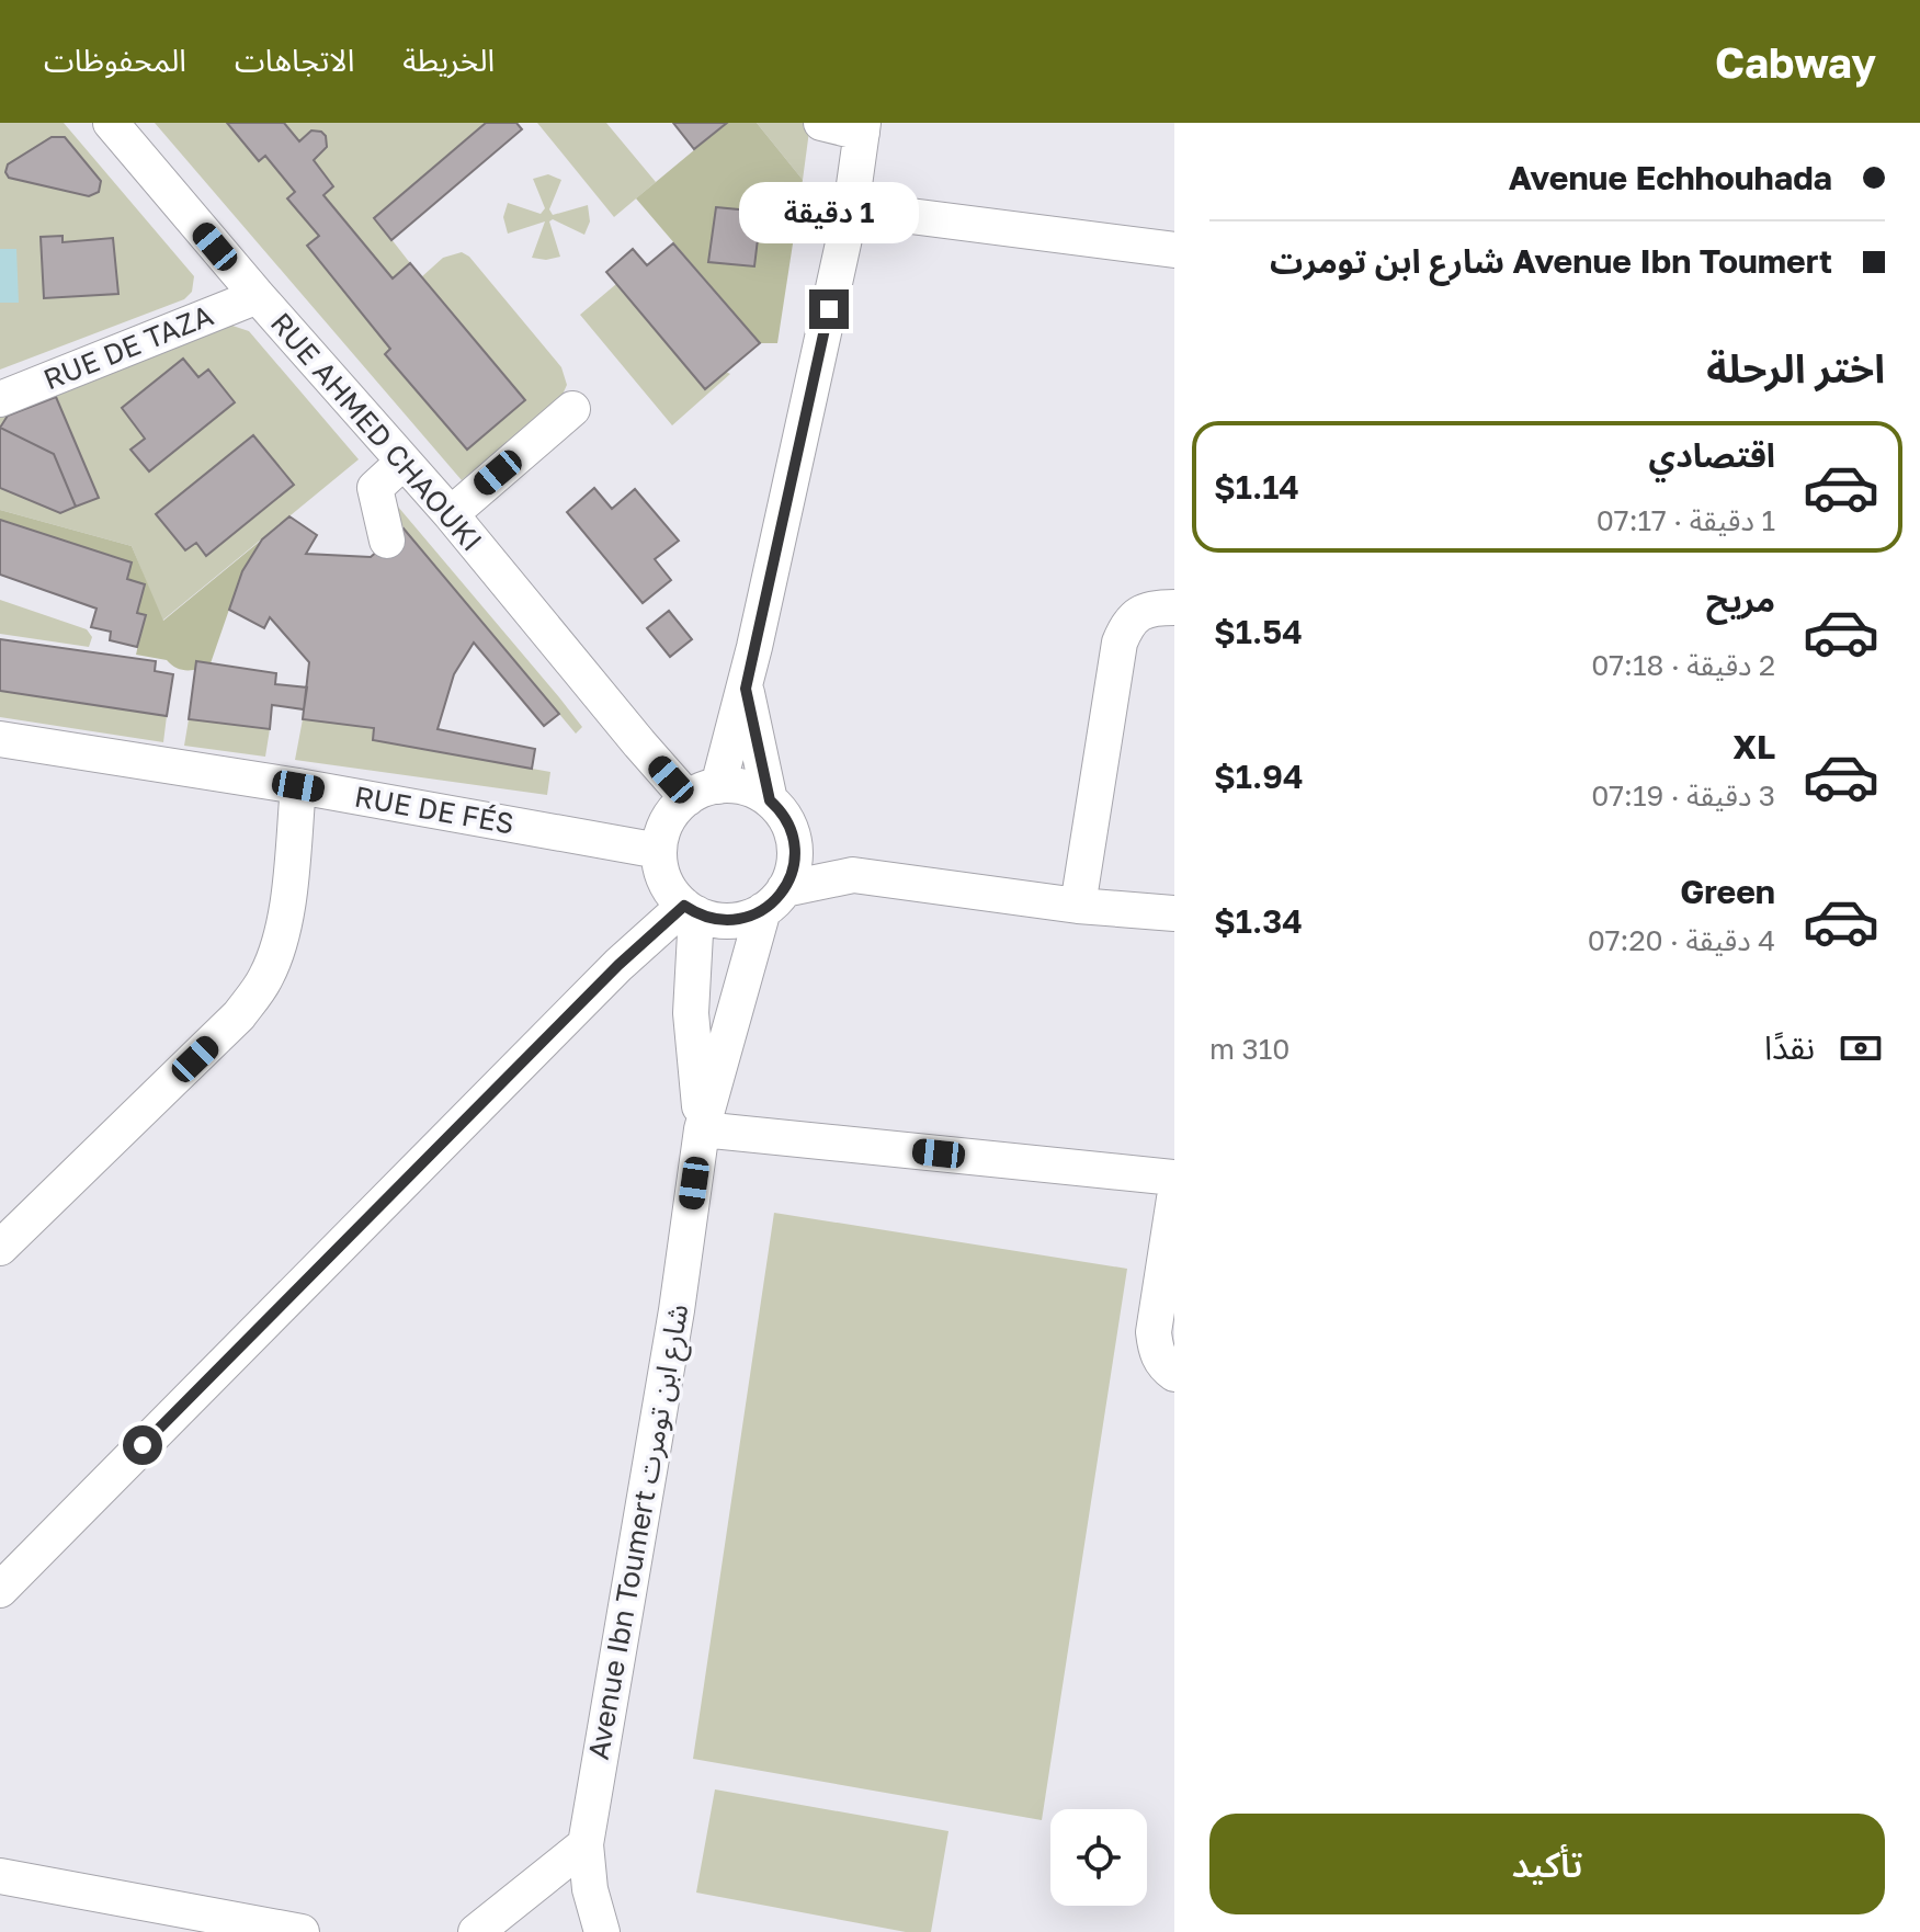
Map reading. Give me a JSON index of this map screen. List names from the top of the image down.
{
  "streets": {
    "street": [
      "RUE DE TAZA",
      "RUE AHMED CHAOUKI",
      "RUE DE FÉS",
      "Avenue Ibn Toumert شارع ابن تومرت"
    ]
  },
  "crossings": [
    ["RUE DE TAZA", "RUE AHMED CHAOUKI"],
    ["RUE AHMED CHAOUKI", "RUE DE FÉS"],
    ["RUE AHMED CHAOUKI", "Avenue Ibn Toumert شارع ابن تومرت"],
    ["RUE DE FÉS", "Avenue Ibn Toumert شارع ابن تومرت"]
  ],
  "page": {
    "header": "Cabway",
    "nav": ["الخريطة", "الاتجاهات", "المحفوظات"],
    "banner": ["Avenue Echhouhada", "Avenue Ibn Toumert شارع ابن تومرت"],
    "bubble": "1 دقيقة",
    "heading": "اختر الرحلة",
    "list": [
      {
        "name": "اقتصادي",
        "note": "1 دقيقة · 07:17",
        "value": "$1.14"
      },
      {
        "name": "مريح",
        "note": "2 دقيقة · 07:18",
        "value": "$1.54"
      },
      {
        "name": "XL",
        "note": "3 دقيقة · 07:19",
        "value": "$1.94"
      },
      {
        "name": "Green",
        "note": "4 دقيقة · 07:20",
        "value": "$1.34"
      }
    ],
    "pay": ["نقدًا", "310 m"],
    "buttons": "تأكيد"
  }
}
